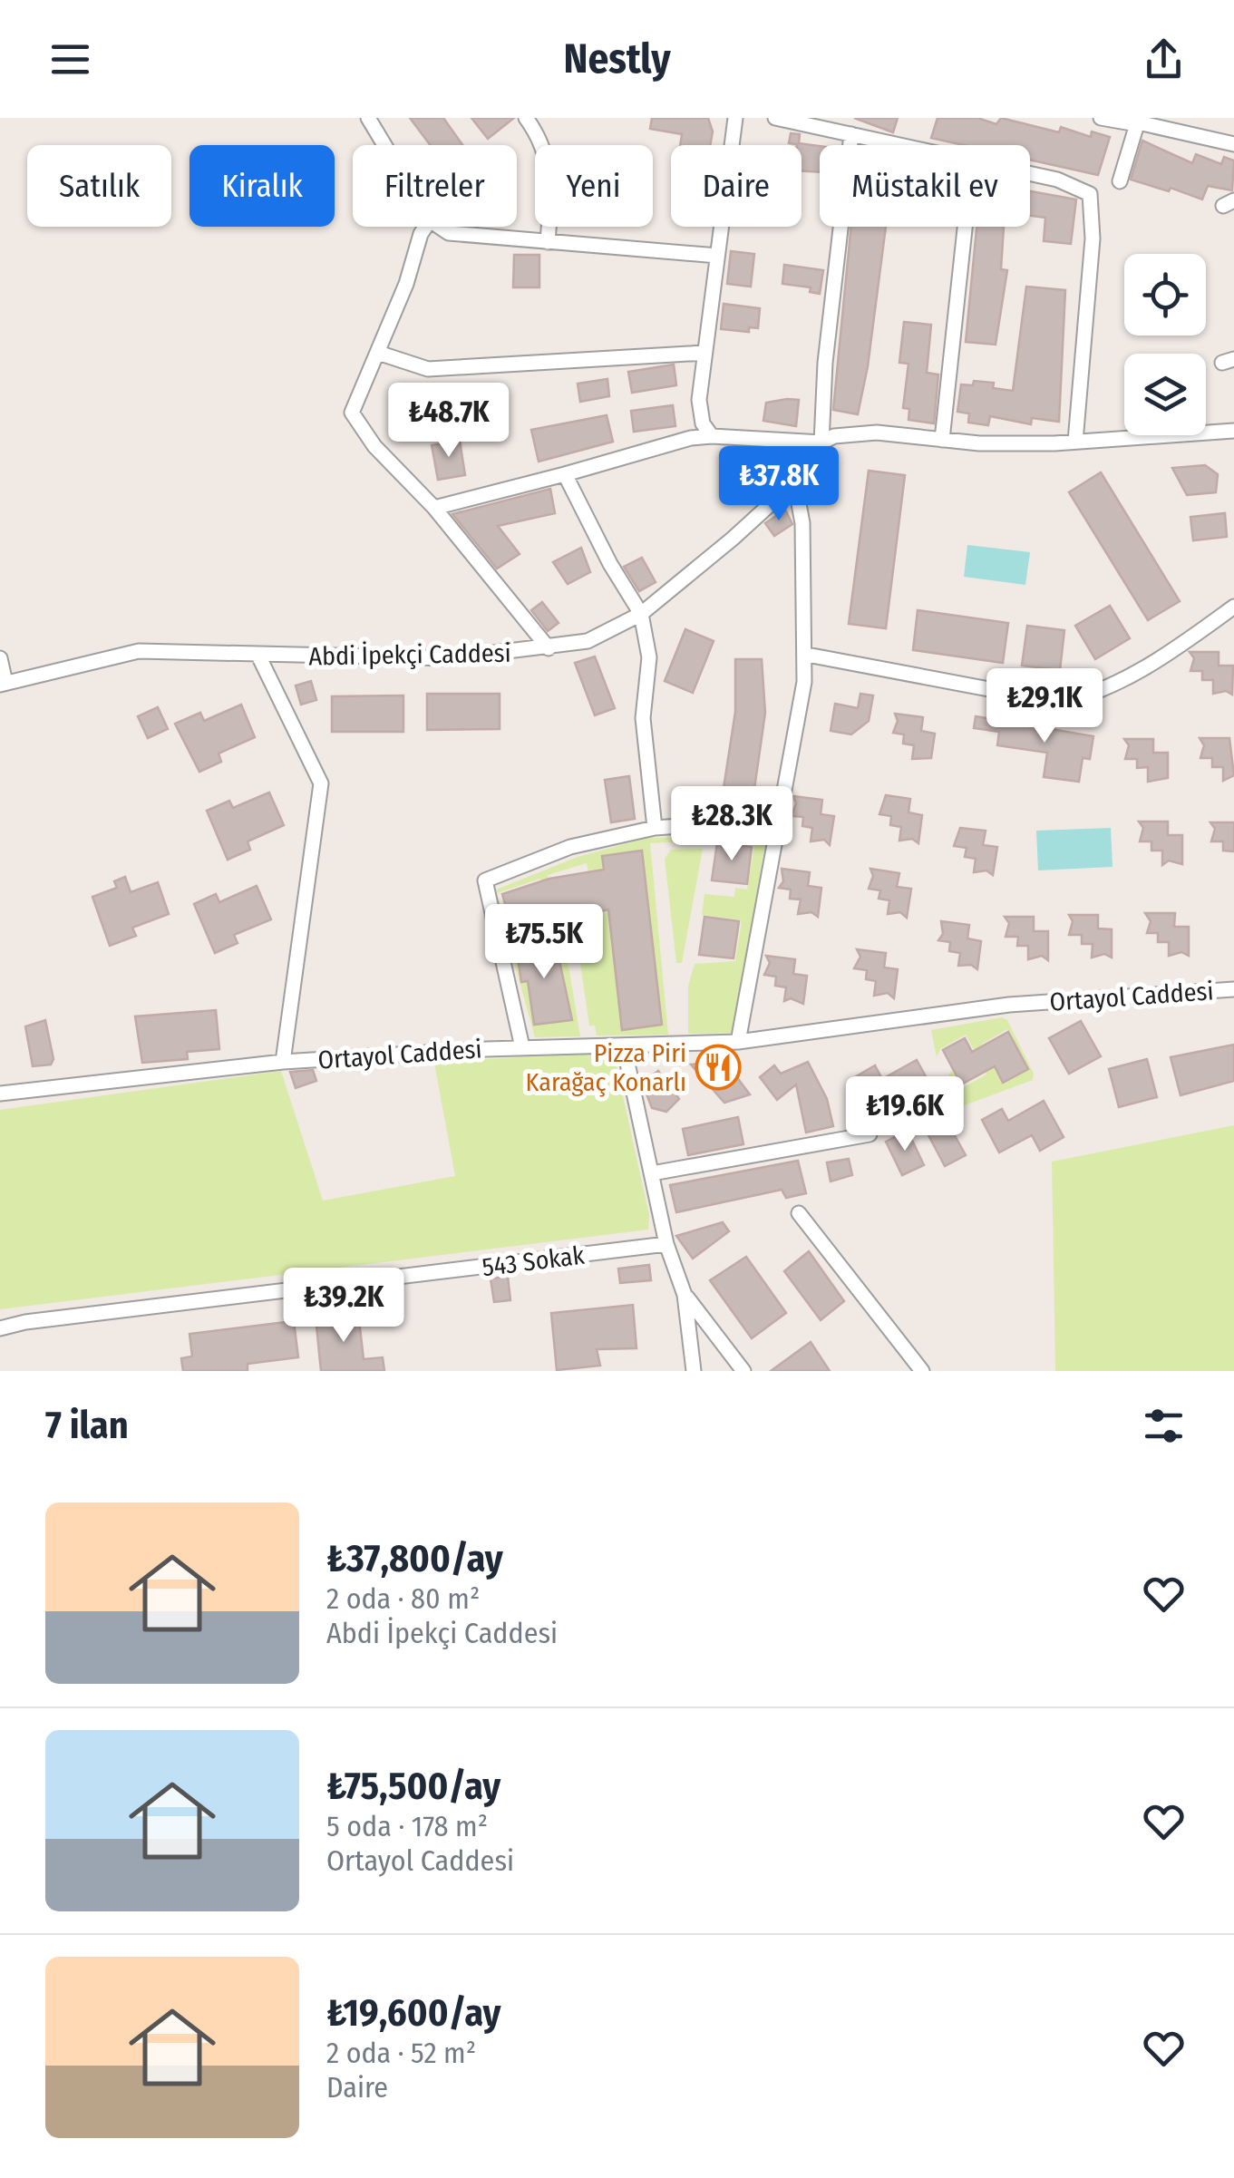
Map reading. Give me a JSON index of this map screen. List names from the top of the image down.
{
  "streets": {
    "street": ["Abdi İpekçi Caddesi", "Ortayol Caddesi", "543 Sokak"]
  },
  "places": {
    "restaurant": ["Pizza Piri Karağaç Konarlı"]
  },
  "page": {
    "header": "Nestly",
    "chip": [
      "Satılık",
      "Kiralık",
      "Filtreler",
      "Yeni",
      "Daire",
      "Müstakil ev"
    ],
    "price": [
      "₺48.7K",
      "₺37.8K",
      "₺29.1K",
      "₺28.3K",
      "₺75.5K",
      "₺19.6K",
      "₺39.2K"
    ],
    "heading": "7 ilan",
    "list": [
      {
        "name": "₺37,800/ay",
        "note": "2 oda · 80 m² · Abdi İpekçi Caddesi"
      },
      {
        "name": "₺75,500/ay",
        "note": "5 oda · 178 m² · Ortayol Caddesi"
      },
      {
        "name": "₺19,600/ay",
        "note": "2 oda · 52 m² · Daire"
      }
    ]
  }
}
